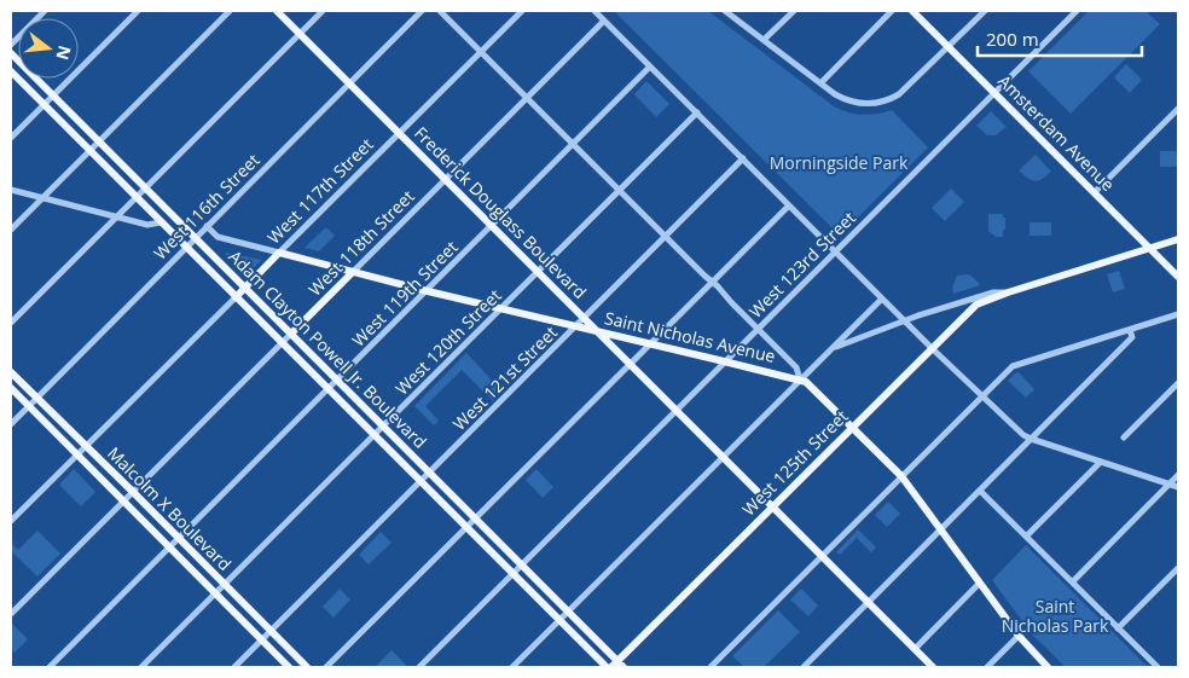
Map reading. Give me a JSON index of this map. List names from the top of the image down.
{
  "streets": {
    "main road": [
      "Amsterdam Avenue",
      "West 117th Street",
      "Frederick Douglass Boulevard",
      "West 118th Street",
      "Saint Nicholas Avenue",
      "Adam Clayton Powell Jr. Boulevard",
      "West 125th Street",
      "Malcolm X Boulevard"
    ],
    "street": [
      "West 116th Street",
      "West 123rd Street",
      "West 119th Street",
      "West 120th Street",
      "West 121st Street"
    ]
  },
  "crossings": [
    ["Amsterdam Avenue", "West 123rd Street"],
    ["Amsterdam Avenue", "West 125th Street"],
    ["West 117th Street", "Frederick Douglass Boulevard"],
    ["West 117th Street", "Saint Nicholas Avenue"],
    ["West 117th Street", "Adam Clayton Powell Jr. Boulevard"],
    ["West 117th Street", "Malcolm X Boulevard"],
    ["West 116th Street", "Frederick Douglass Boulevard"],
    ["West 116th Street", "Saint Nicholas Avenue"],
    ["West 116th Street", "Adam Clayton Powell Jr. Boulevard"],
    ["West 116th Street", "Malcolm X Boulevard"],
    ["Frederick Douglass Boulevard", "West 118th Street"],
    ["Frederick Douglass Boulevard", "West 123rd Street"],
    ["Frederick Douglass Boulevard", "West 119th Street"],
    ["Frederick Douglass Boulevard", "Saint Nicholas Avenue"],
    ["Frederick Douglass Boulevard", "West 120th Street"],
    ["Frederick Douglass Boulevard", "West 121st Street"],
    ["Frederick Douglass Boulevard", "West 125th Street"],
    ["West 118th Street", "Saint Nicholas Avenue"],
    ["West 118th Street", "Adam Clayton Powell Jr. Boulevard"],
    ["West 118th Street", "Malcolm X Boulevard"],
    ["West 123rd Street", "Saint Nicholas Avenue"],
    ["West 123rd Street", "Adam Clayton Powell Jr. Boulevard"],
    ["West 119th Street", "Saint Nicholas Avenue"],
    ["West 119th Street", "Adam Clayton Powell Jr. Boulevard"],
    ["West 119th Street", "Malcolm X Boulevard"],
    ["Saint Nicholas Avenue", "West 120th Street"],
    ["Saint Nicholas Avenue", "West 121st Street"],
    ["Saint Nicholas Avenue", "West 125th Street"],
    ["West 120th Street", "Adam Clayton Powell Jr. Boulevard"],
    ["West 120th Street", "Malcolm X Boulevard"],
    ["Adam Clayton Powell Jr. Boulevard", "West 121st Street"],
    ["Adam Clayton Powell Jr. Boulevard", "West 125th Street"],
    ["West 121st Street", "Malcolm X Boulevard"]
  ],
  "parks": ["Morningside Park", "Saint Nicholas Park"],
  "scale_bar": "200 m",
  "north": "right"
}
